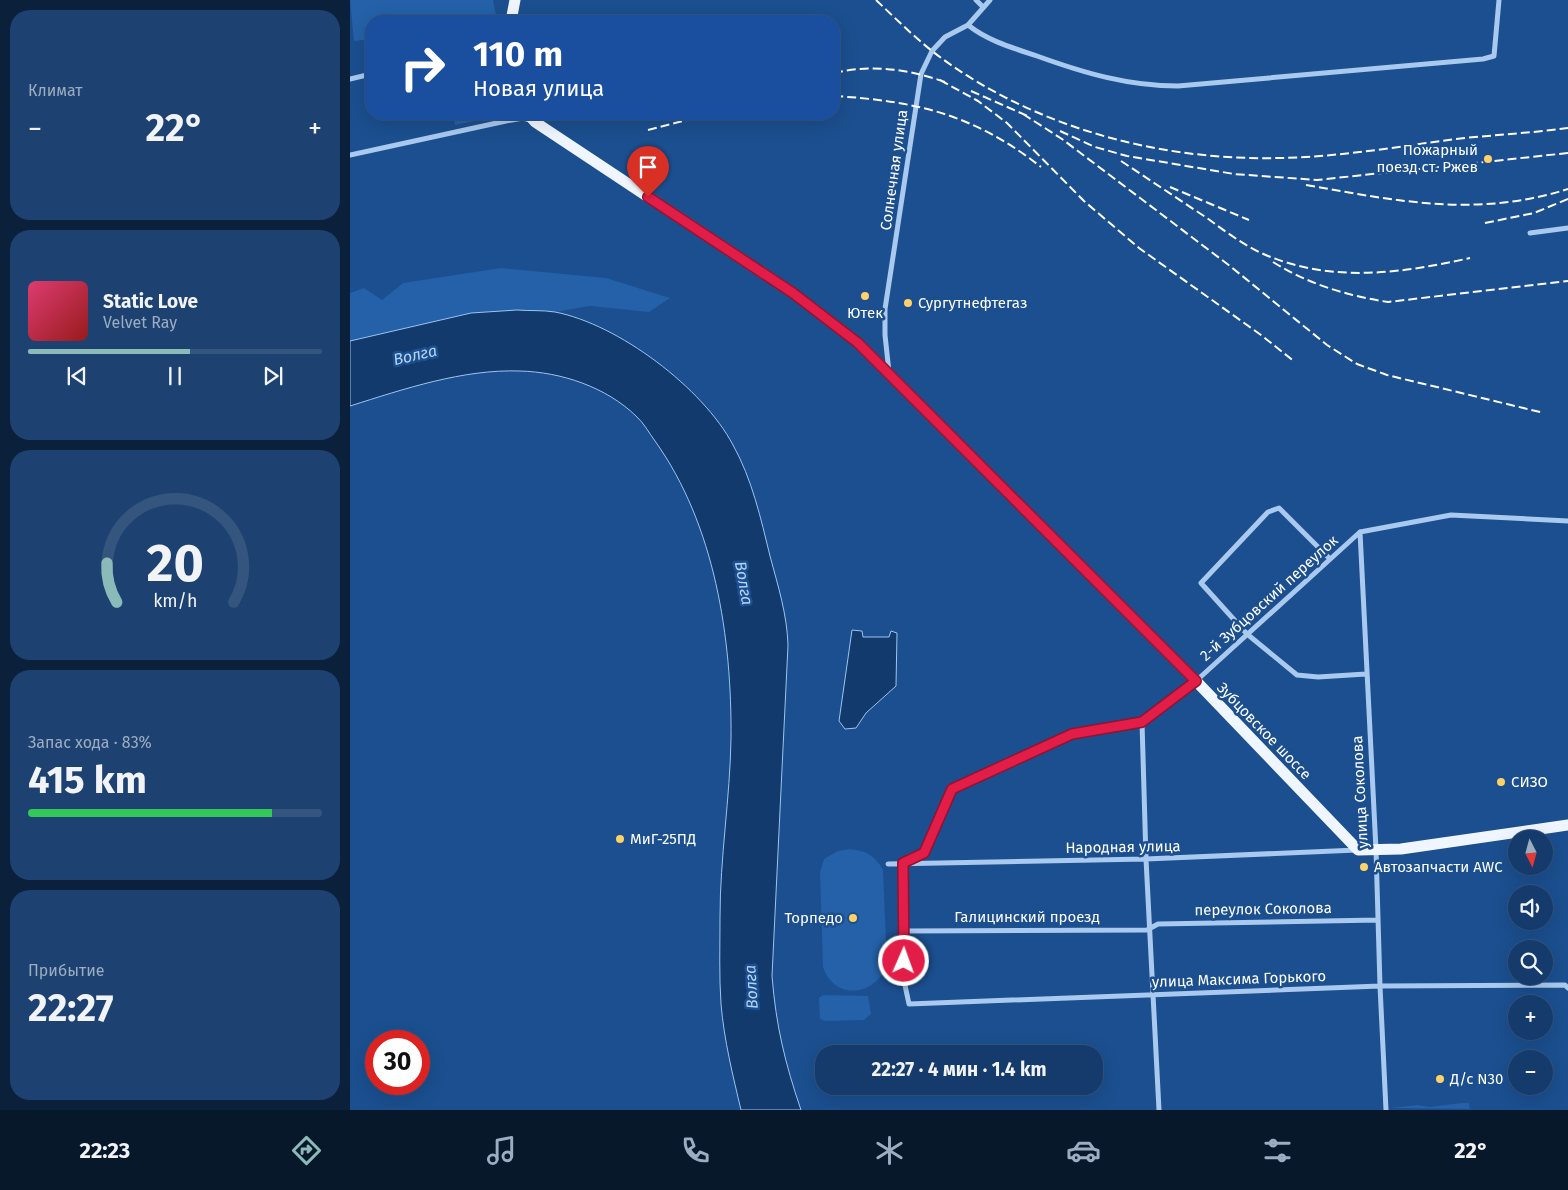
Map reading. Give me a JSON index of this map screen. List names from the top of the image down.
{
  "streets": {
    "main road": ["Зубцовское шоссе"],
    "street": [
      "Солнечная улица",
      "2-й Зубцовский переулок",
      "улица Соколова",
      "Народная улица",
      "переулок Соколова",
      "Галицинский проезд",
      "улица Максима Горького"
    ]
  },
  "crossings": [
    ["Солнечная улица", "Зубцовское шоссе"],
    ["2-й Зубцовский переулок", "Зубцовское шоссе"],
    ["2-й Зубцовский переулок", "улица Соколова"],
    ["Зубцовское шоссе", "Народная улица"],
    ["улица Соколова", "переулок Соколова"],
    ["улица Соколова", "улица Максима Горького"],
    ["переулок Соколова", "Галицинский проезд"],
    ["Галицинский проезд", "улица Максима Горького"]
  ],
  "water": ["Волга"],
  "places": [
    "Пожарный поезд ст. Ржев",
    "Ютек",
    "Сургутнефтегаз",
    "СИЗО",
    "МиГ-25ПД",
    "Автозапчасти AWC",
    "Торпедо",
    "Д/с N30"
  ],
  "north": "bottom",
  "page": {
    "tile": [
      "Климат",
      ["Запас хода · 83%", "415 km"],
      ["Прибытие", "22:27"]
    ],
    "turn": ["110 m", "Новая улица"],
    "heat": ["−", "22°", "+"],
    "song": ["Static Love", "Velvet Ray"],
    "map_buttons": ["+", "−"],
    "limit": "30",
    "trip": "22:27 · 4 мин · 1.4 km",
    "tabs": ["22:23", "22°"],
    "gauge": ["20", "km/h"]
  }
}
